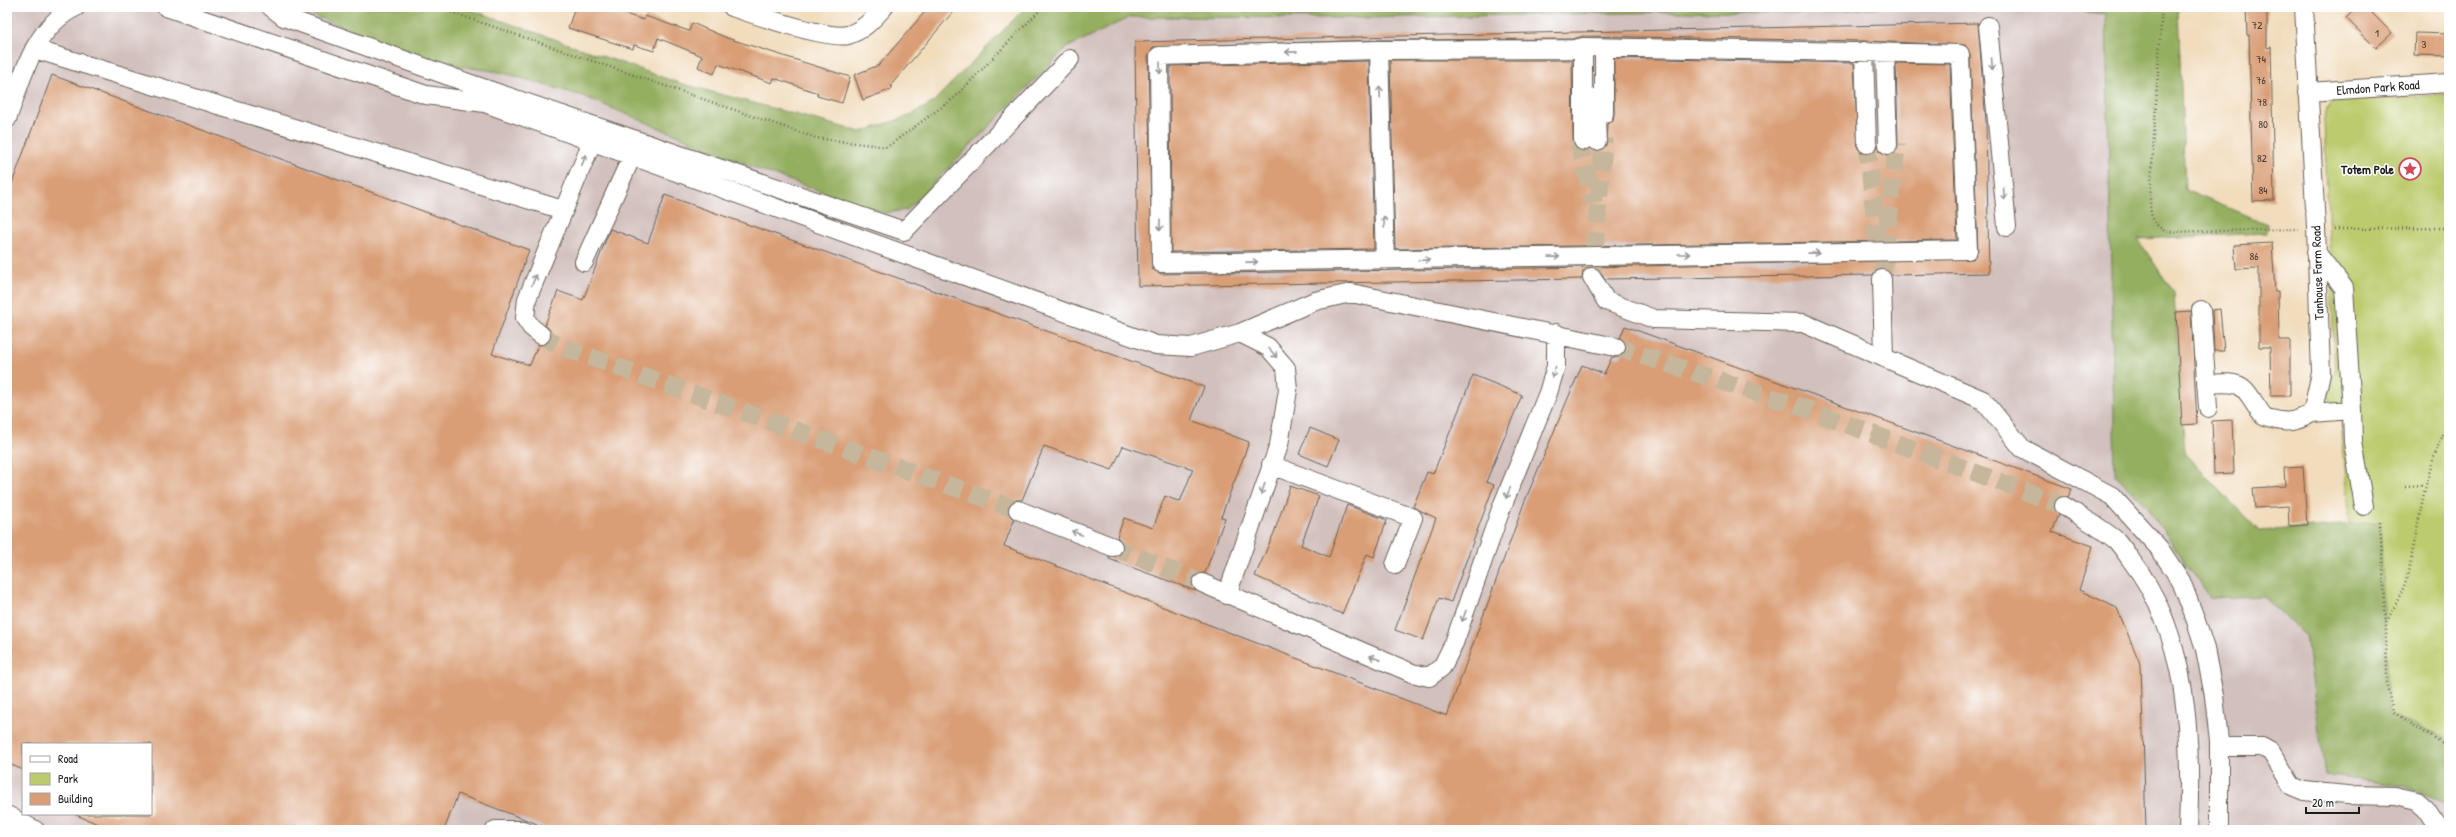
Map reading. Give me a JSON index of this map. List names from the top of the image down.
{
  "streets": {
    "street": ["Elmdon Park Road", "Tanhouse Farm Road"]
  },
  "crossings": [
    ["Elmdon Park Road", "Tanhouse Farm Road"]
  ],
  "places": {
    "place": ["Totem Pole"]
  },
  "house_numbers": [
    "72",
    "1",
    "3",
    "74",
    "76",
    "78",
    "80",
    "82",
    "84",
    "86"
  ],
  "legend": ["Road", "Park", "Building"],
  "scale_bar": "20 m"
}
